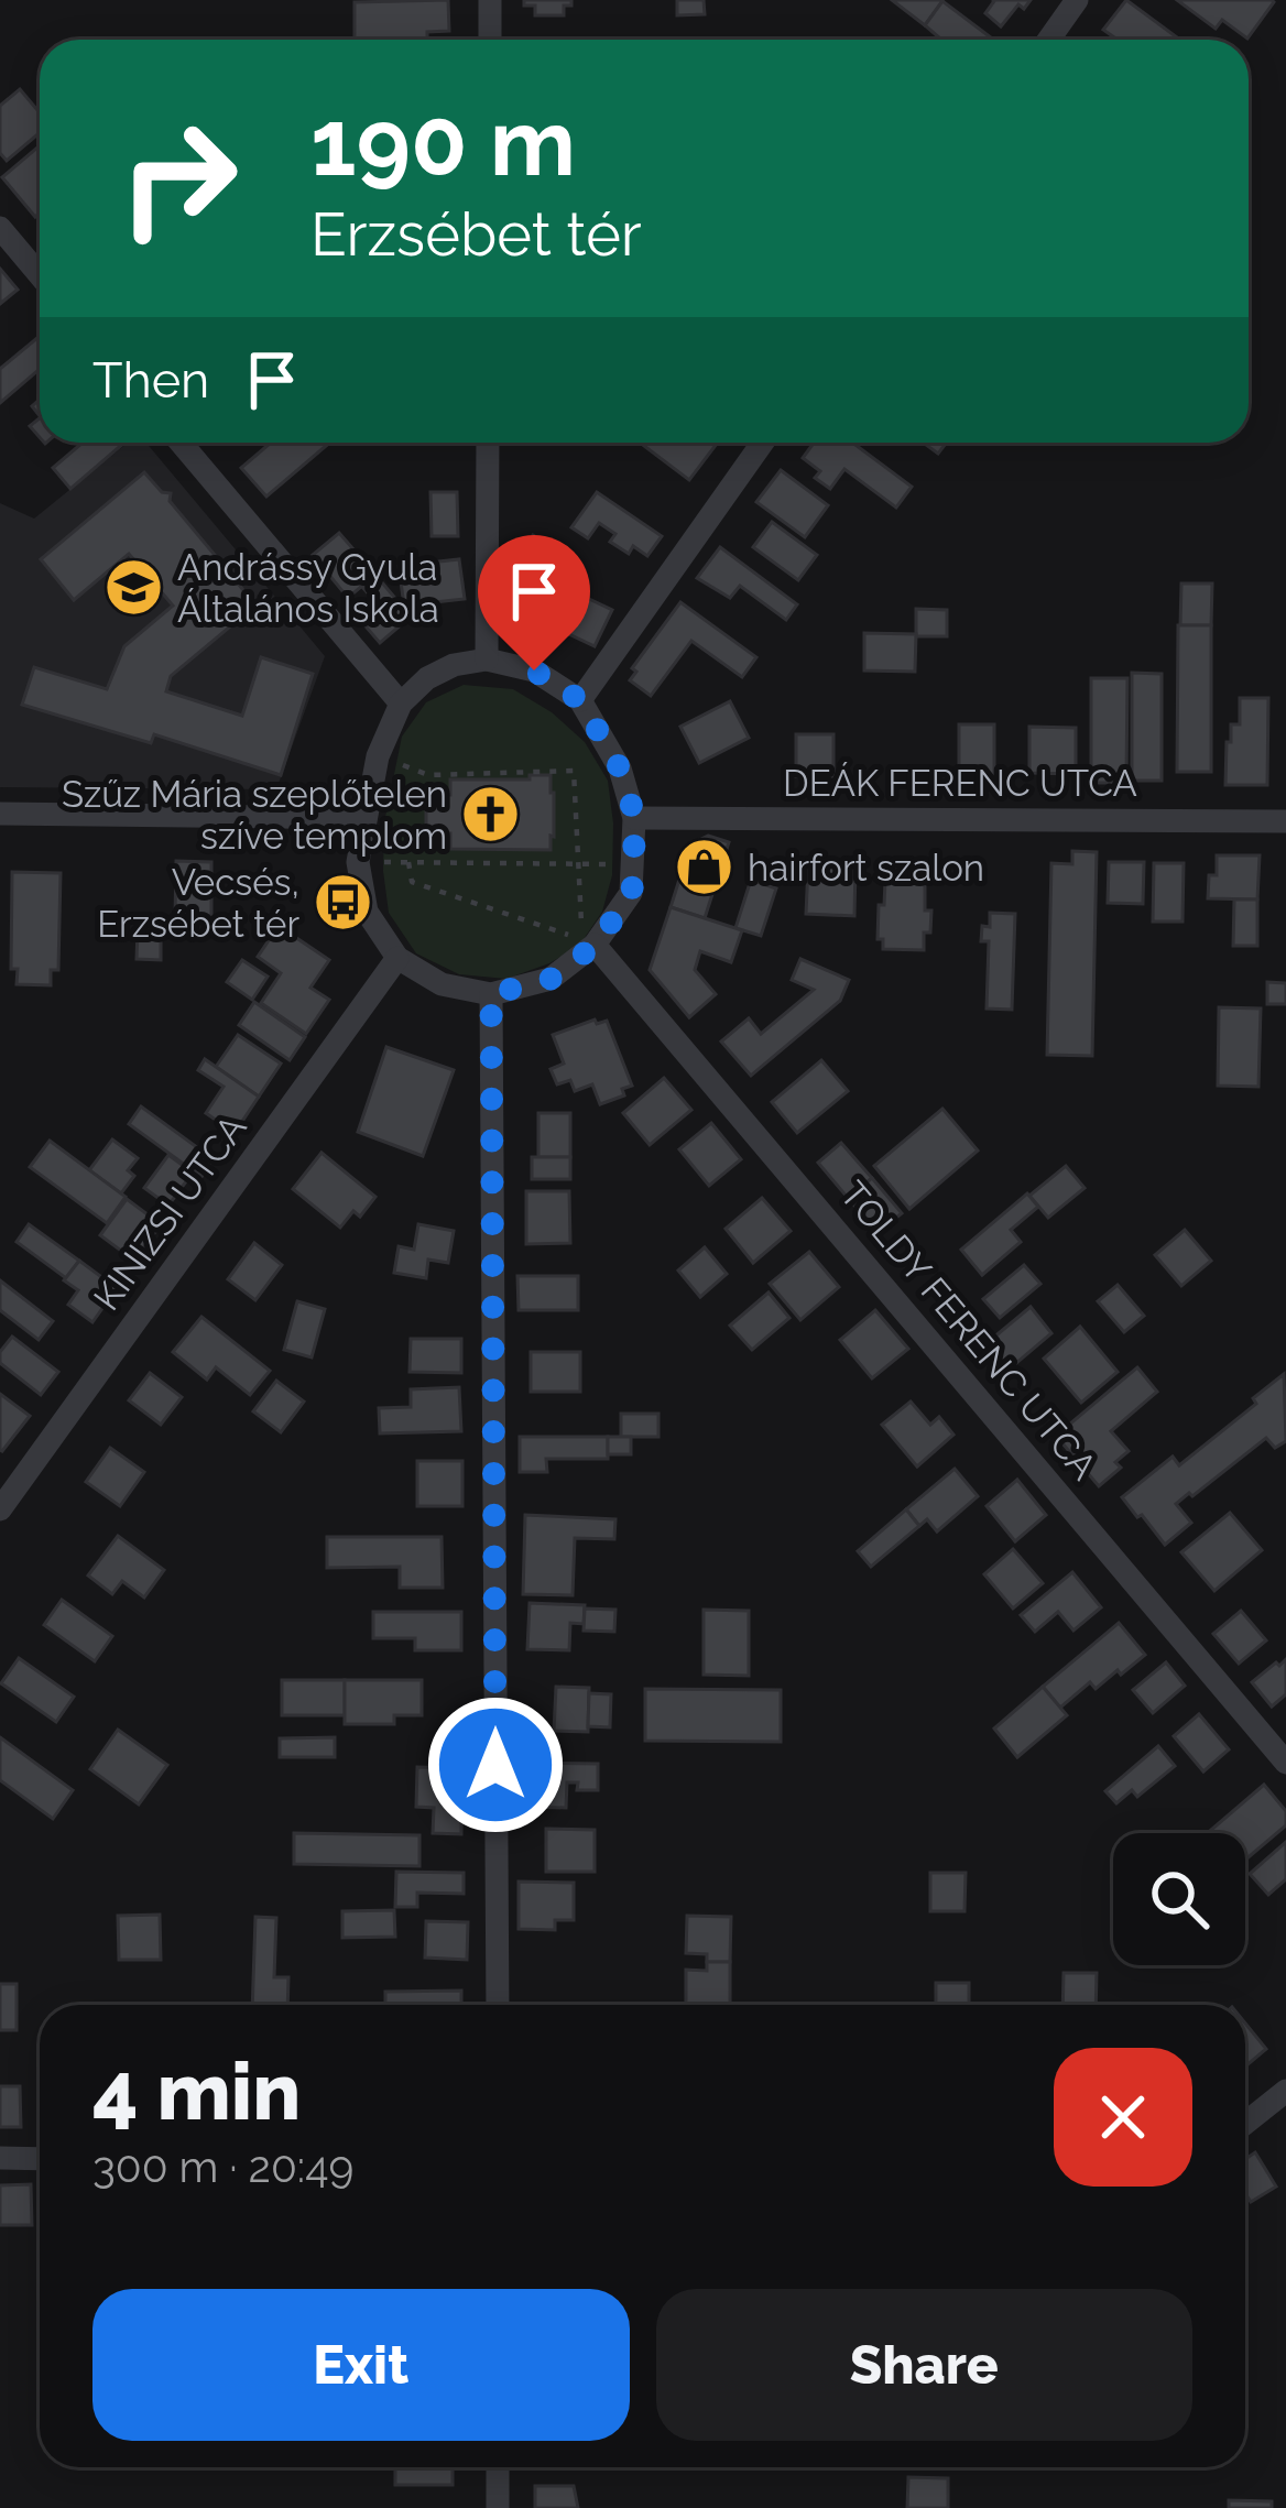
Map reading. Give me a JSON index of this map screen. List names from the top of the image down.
{
  "streets": {
    "street": ["DEÁK FERENC UTCA", "KINIZSI UTCA", "TOLDY FERENC UTCA"]
  },
  "places": {
    "school or university": ["Andrássy Gyula Általános Iskola"],
    "church": ["Szűz Mária szeplőtelen szíve templom"],
    "shop": ["hairfort szalon"],
    "bus stop": ["Vecsés, Erzsébet tér"]
  },
  "page": {
    "turn": ["190 m", "Erzsébet tér"],
    "then": "Then",
    "heading": ["4 min", "300 m · 20:49"],
    "buttons": ["Exit", "Share"]
  }
}
